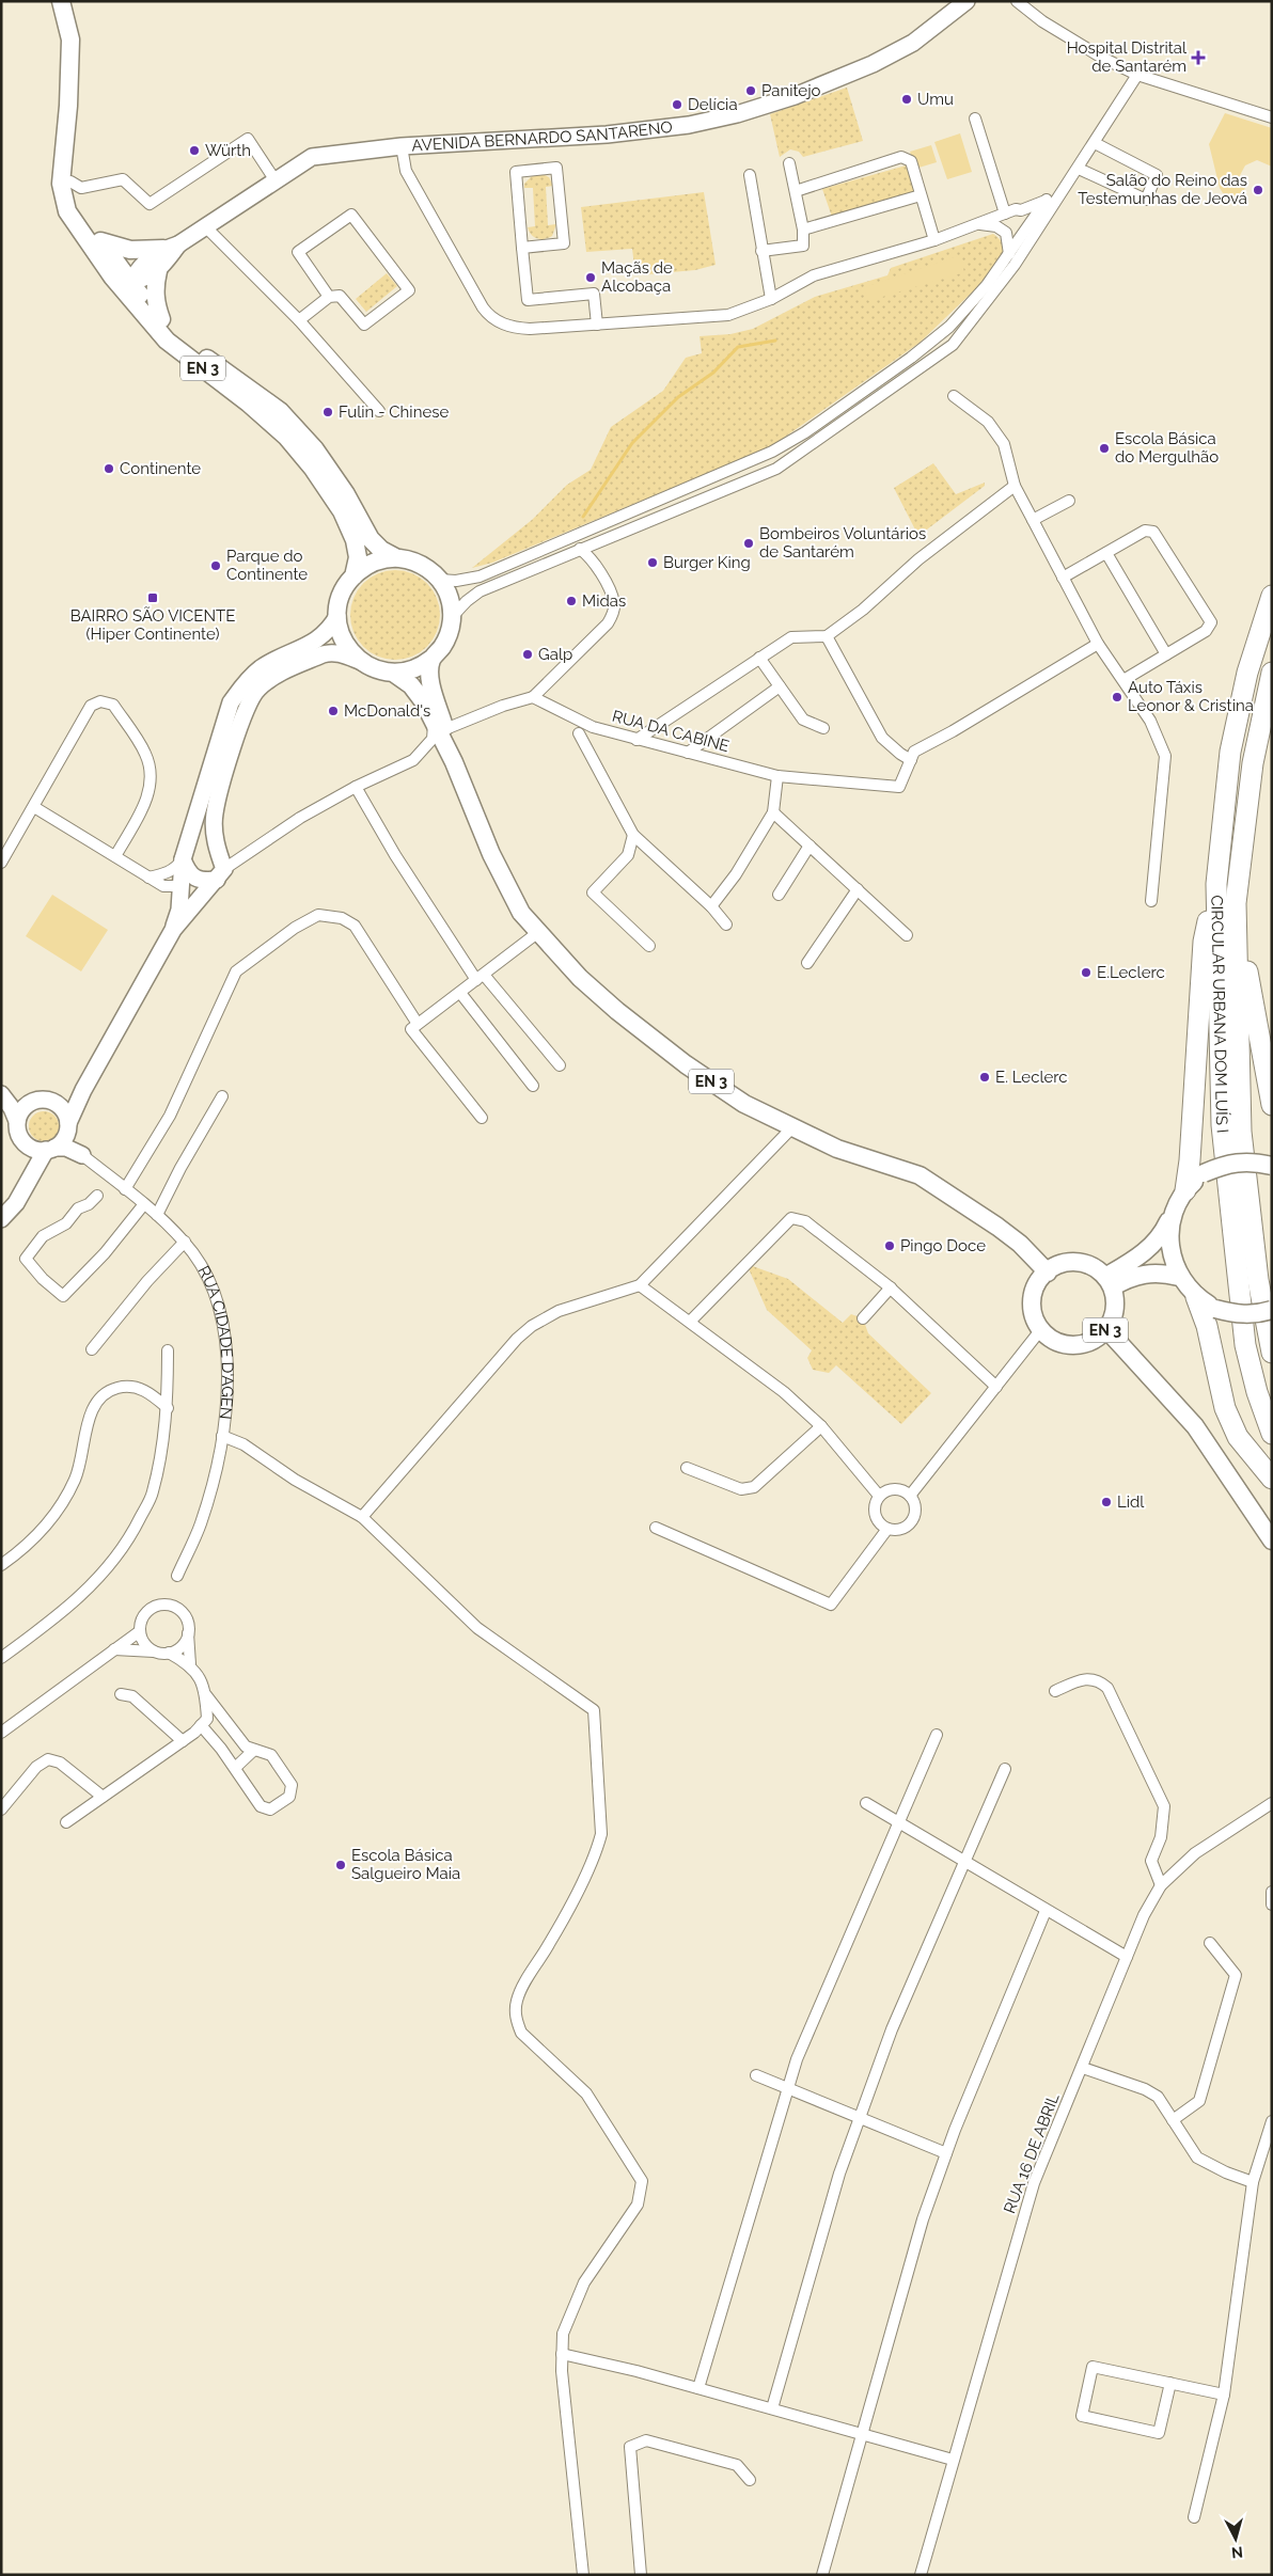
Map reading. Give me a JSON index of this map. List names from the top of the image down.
{
  "streets": {
    "highway": ["CIRCULAR URBANA DOM LUÍS I"],
    "main road": ["EN 3"],
    "street": [
      "AVENIDA BERNARDO SANTARENO",
      "RUA DA CABINE",
      "RUA CIDADE D'AGEN",
      "RUA 16 DE ABRIL"
    ]
  },
  "crossings": [
    ["AVENIDA BERNARDO SANTARENO", "EN 3"]
  ],
  "places": {
    "health": ["Hospital Distrital de Santarém"],
    "other": [
      "Panitejo",
      "Umu",
      "Delícia",
      "Würth",
      "Salão do Reino das Testemunhas de Jeová",
      "Maçãs de Alcobaça",
      "Fulin - Chinese",
      "Escola Básica do Mergulhão",
      "Continente",
      "Bombeiros Voluntários de Santarém",
      "Burger King",
      "Parque do Continente",
      "Midas",
      "Galp",
      "Auto Táxis Leonor & Cristina",
      "McDonald's",
      "E.Leclerc",
      "E. Leclerc",
      "Pingo Doce",
      "Lidl",
      "Escola Básica Salgueiro Maia"
    ],
    "transit": ["BAIRRO SÃO VICENTE (Hiper Continente)"]
  },
  "north": "bottom"
}
